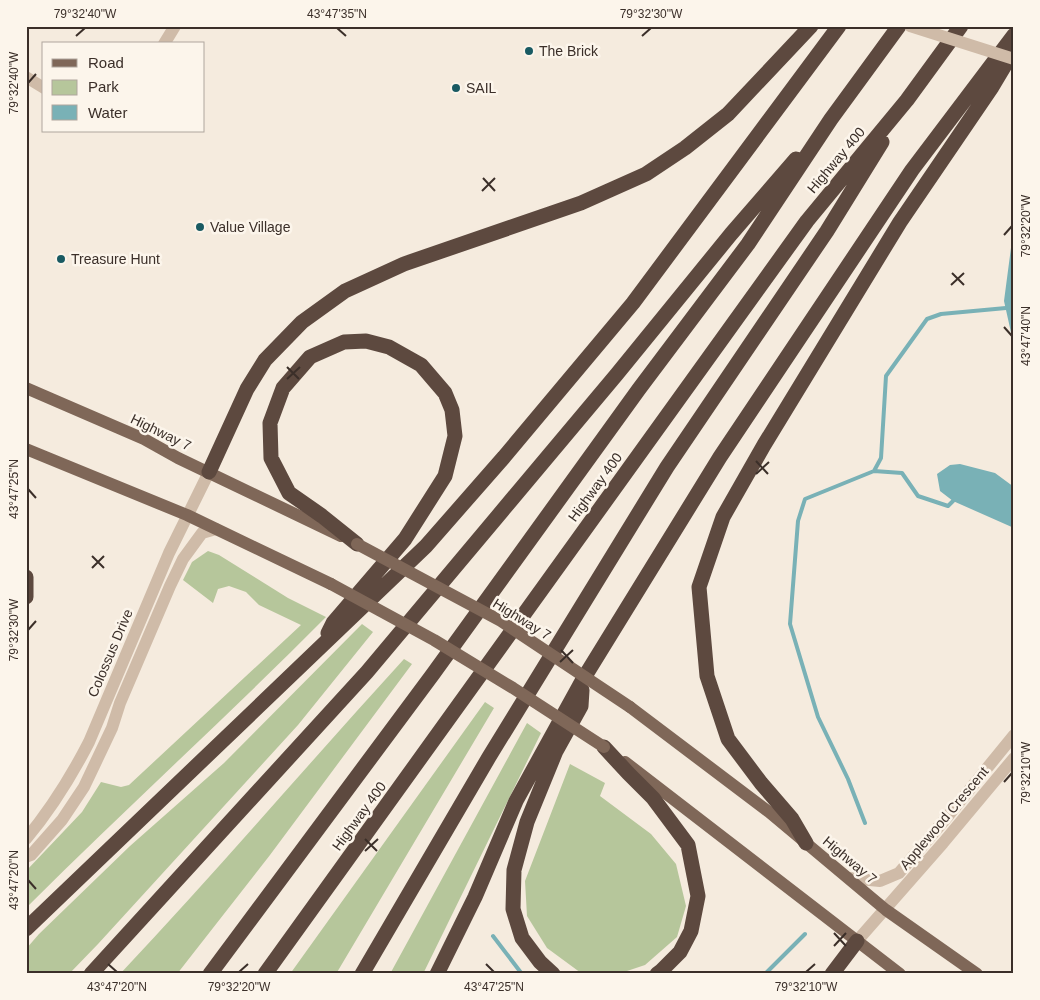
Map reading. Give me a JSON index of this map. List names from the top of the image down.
{
  "streets": {
    "highway": ["Highway 400"],
    "main road": ["Highway 7"],
    "street": ["Colossus Drive", "Applewood Crescent"]
  },
  "crossings": [
    ["Highway 7", "Colossus Drive"],
    ["Highway 7", "Applewood Crescent"]
  ],
  "places": [
    "The Brick",
    "SAIL",
    "Value Village",
    "Treasure Hunt"
  ],
  "legend": ["Road", "Park", "Water"],
  "coordinates": [
    "79°32'40\"W",
    "43°47'35\"N",
    "79°32'30\"W",
    "79°32'20\"W",
    "43°47'40\"N",
    "43°47'25\"N",
    "79°32'10\"W",
    "43°47'20\"N"
  ]
}
